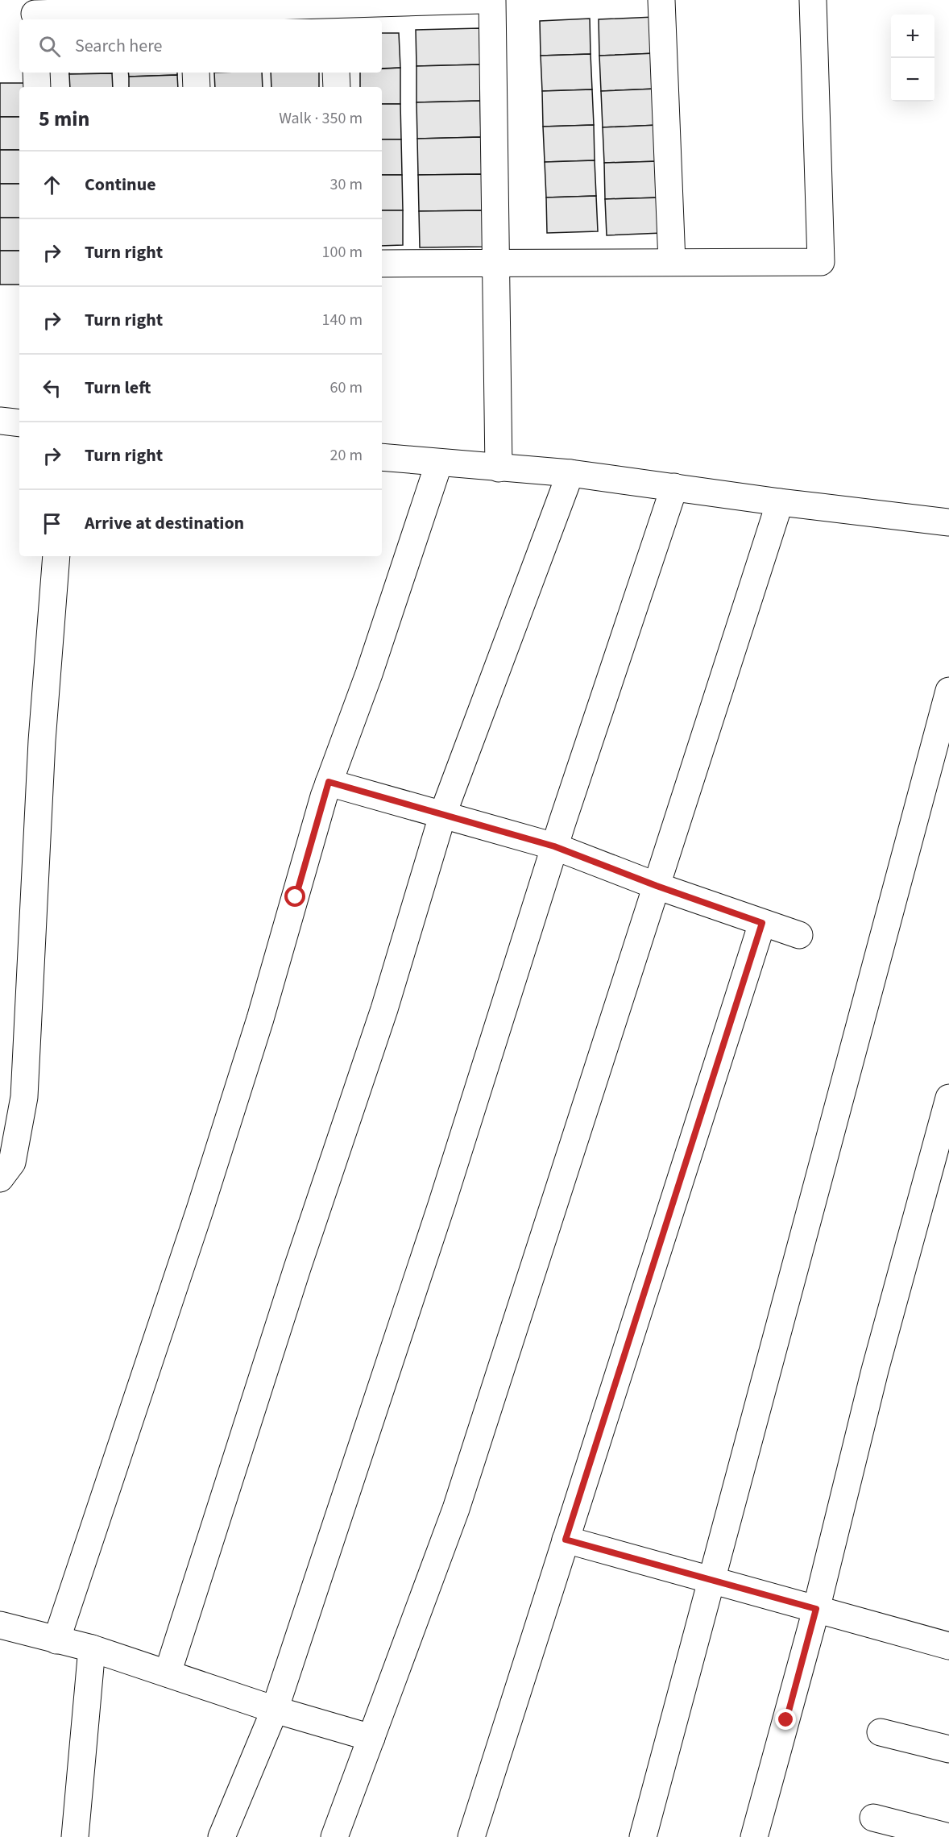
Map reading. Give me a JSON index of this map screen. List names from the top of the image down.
{
  "page": {
    "map_buttons": ["+", "−"],
    "search": "Search here",
    "heading": ["5 min", "Walk · 350 m"],
    "list": [
      ["Continue", "30 m"],
      ["Turn right", "100 m"],
      ["Turn right", "140 m"],
      ["Turn left", "60 m"],
      ["Turn right", "20 m"],
      "Arrive at destination"
    ]
  }
}
